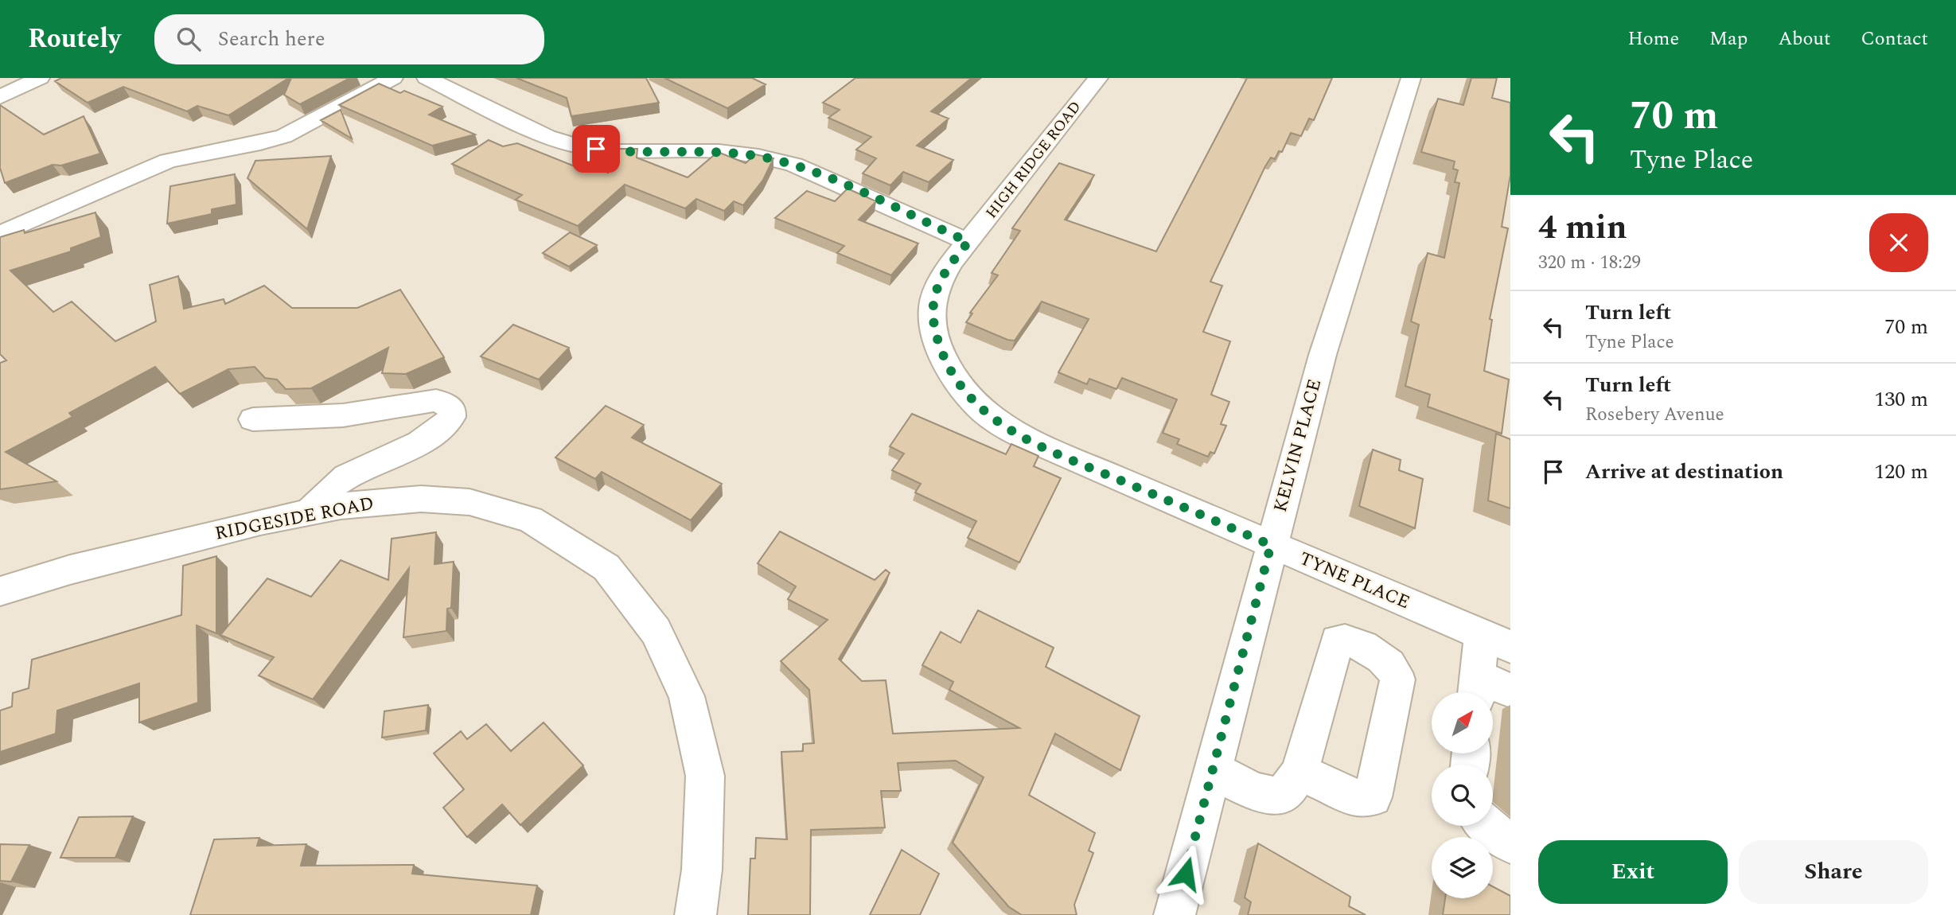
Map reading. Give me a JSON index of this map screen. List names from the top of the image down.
{
  "streets": {
    "street": [
      "HIGH RIDGE ROAD",
      "KELVIN PLACE",
      "RIDGESIDE ROAD",
      "TYNE PLACE"
    ]
  },
  "crossings": [
    ["HIGH RIDGE ROAD", "TYNE PLACE"],
    ["KELVIN PLACE", "TYNE PLACE"]
  ],
  "north": "top right",
  "page": {
    "header": "Routely",
    "search": "Search here",
    "nav": [
      "Home",
      "Map",
      "About",
      "Contact"
    ],
    "turn": ["70 m", "Tyne Place"],
    "heading": ["4 min", "320 m · 18:29"],
    "list": [
      {
        "name": "Turn left",
        "note": "Tyne Place",
        "value": "70 m"
      },
      {
        "name": "Turn left",
        "note": "Rosebery Avenue",
        "value": "130 m"
      },
      {
        "name": "Arrive at destination",
        "value": "120 m"
      }
    ],
    "buttons": ["Exit", "Share"]
  }
}
